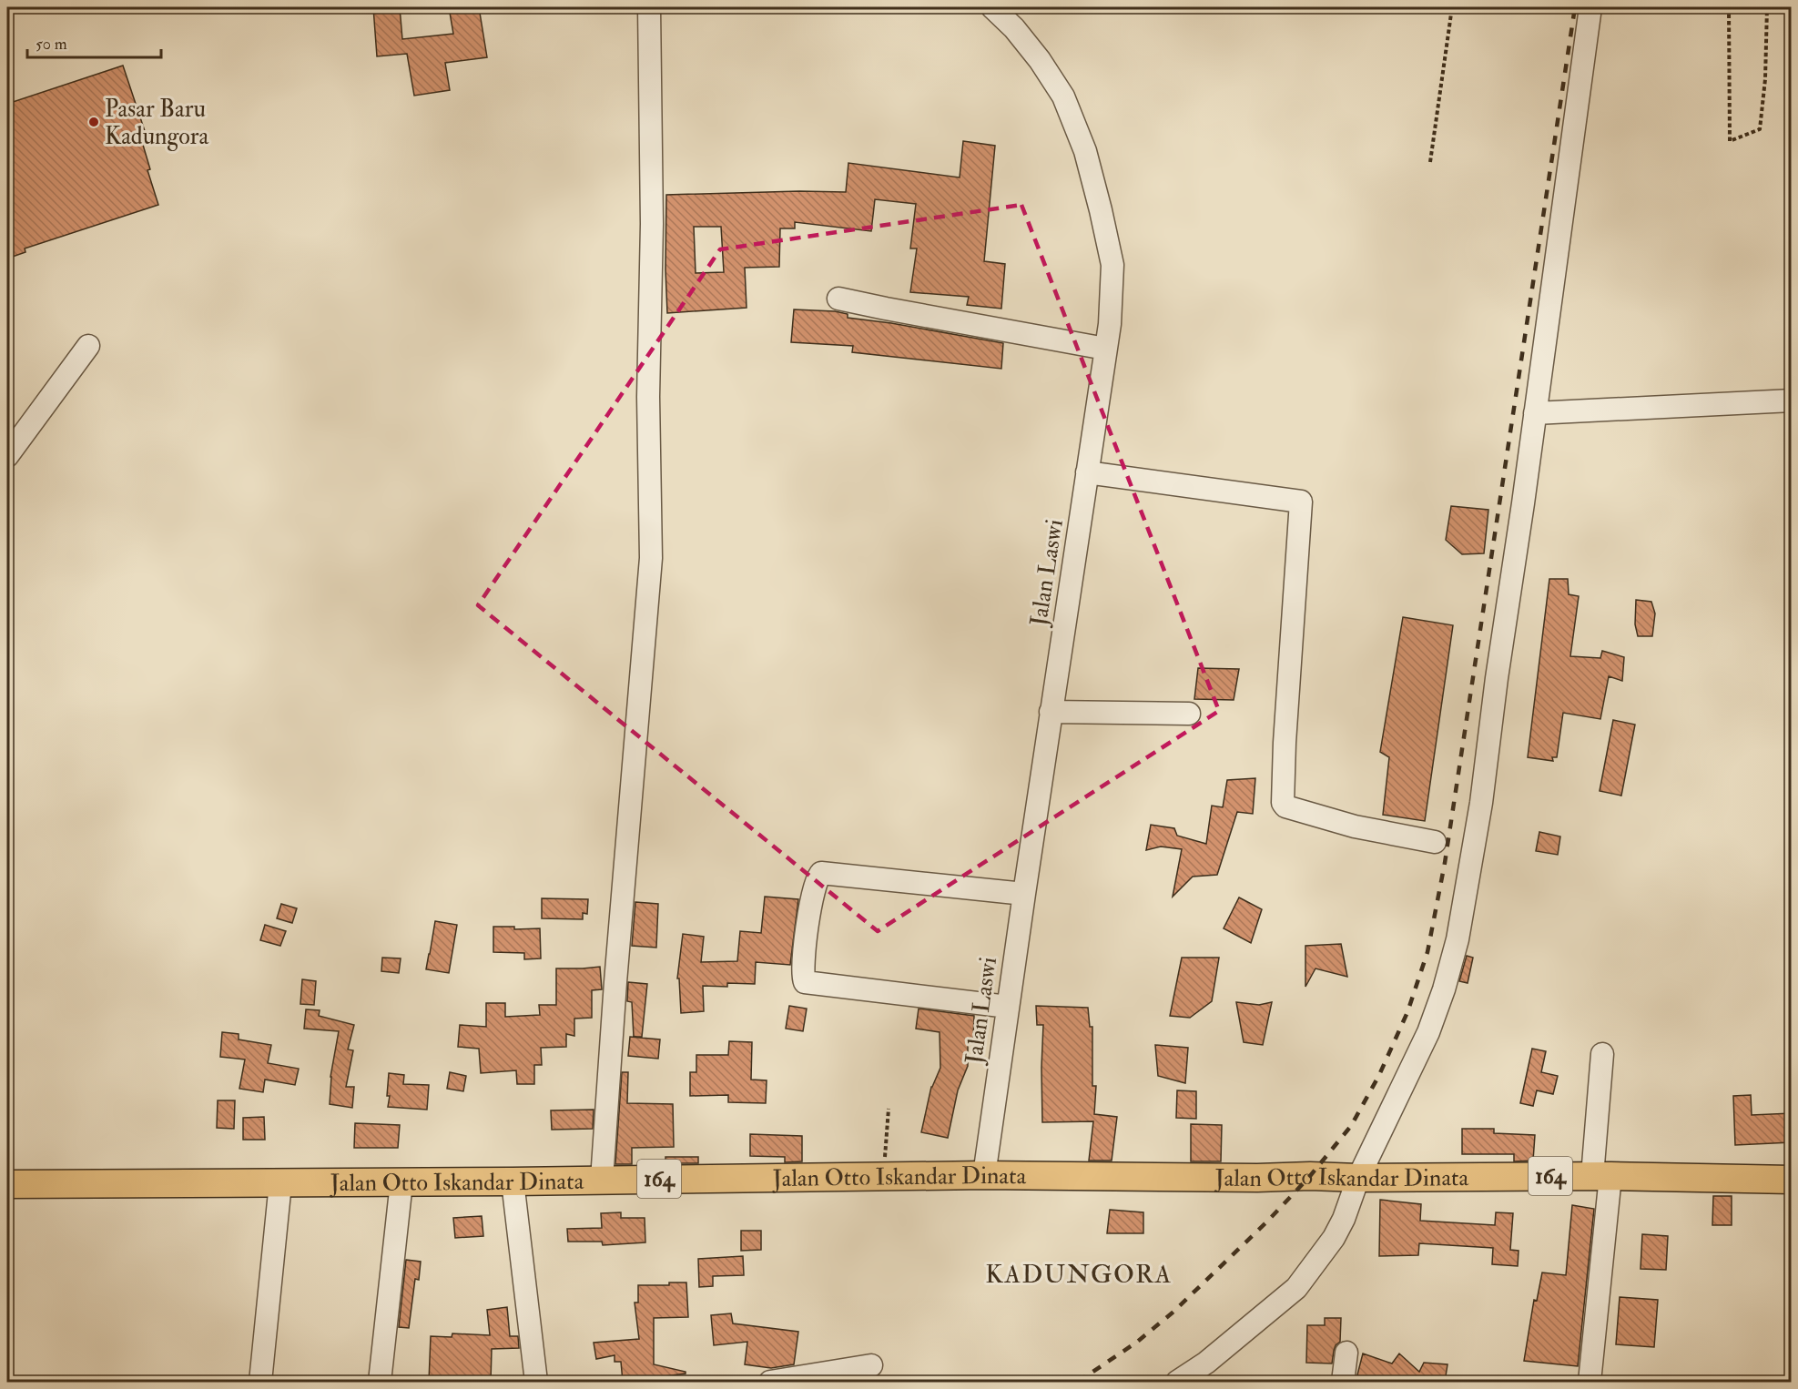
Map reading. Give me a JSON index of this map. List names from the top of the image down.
{
  "streets": {
    "main road": ["164", "Jalan Otto Iskandar Dinata"],
    "street": ["Jalan Laswi"]
  },
  "crossings": [
    ["Jalan Laswi", "Jalan Otto Iskandar Dinata"]
  ],
  "districts": ["KADUNGORA"],
  "places": ["Pasar Baru Kadungora"],
  "scale_bar": "50 m"
}
